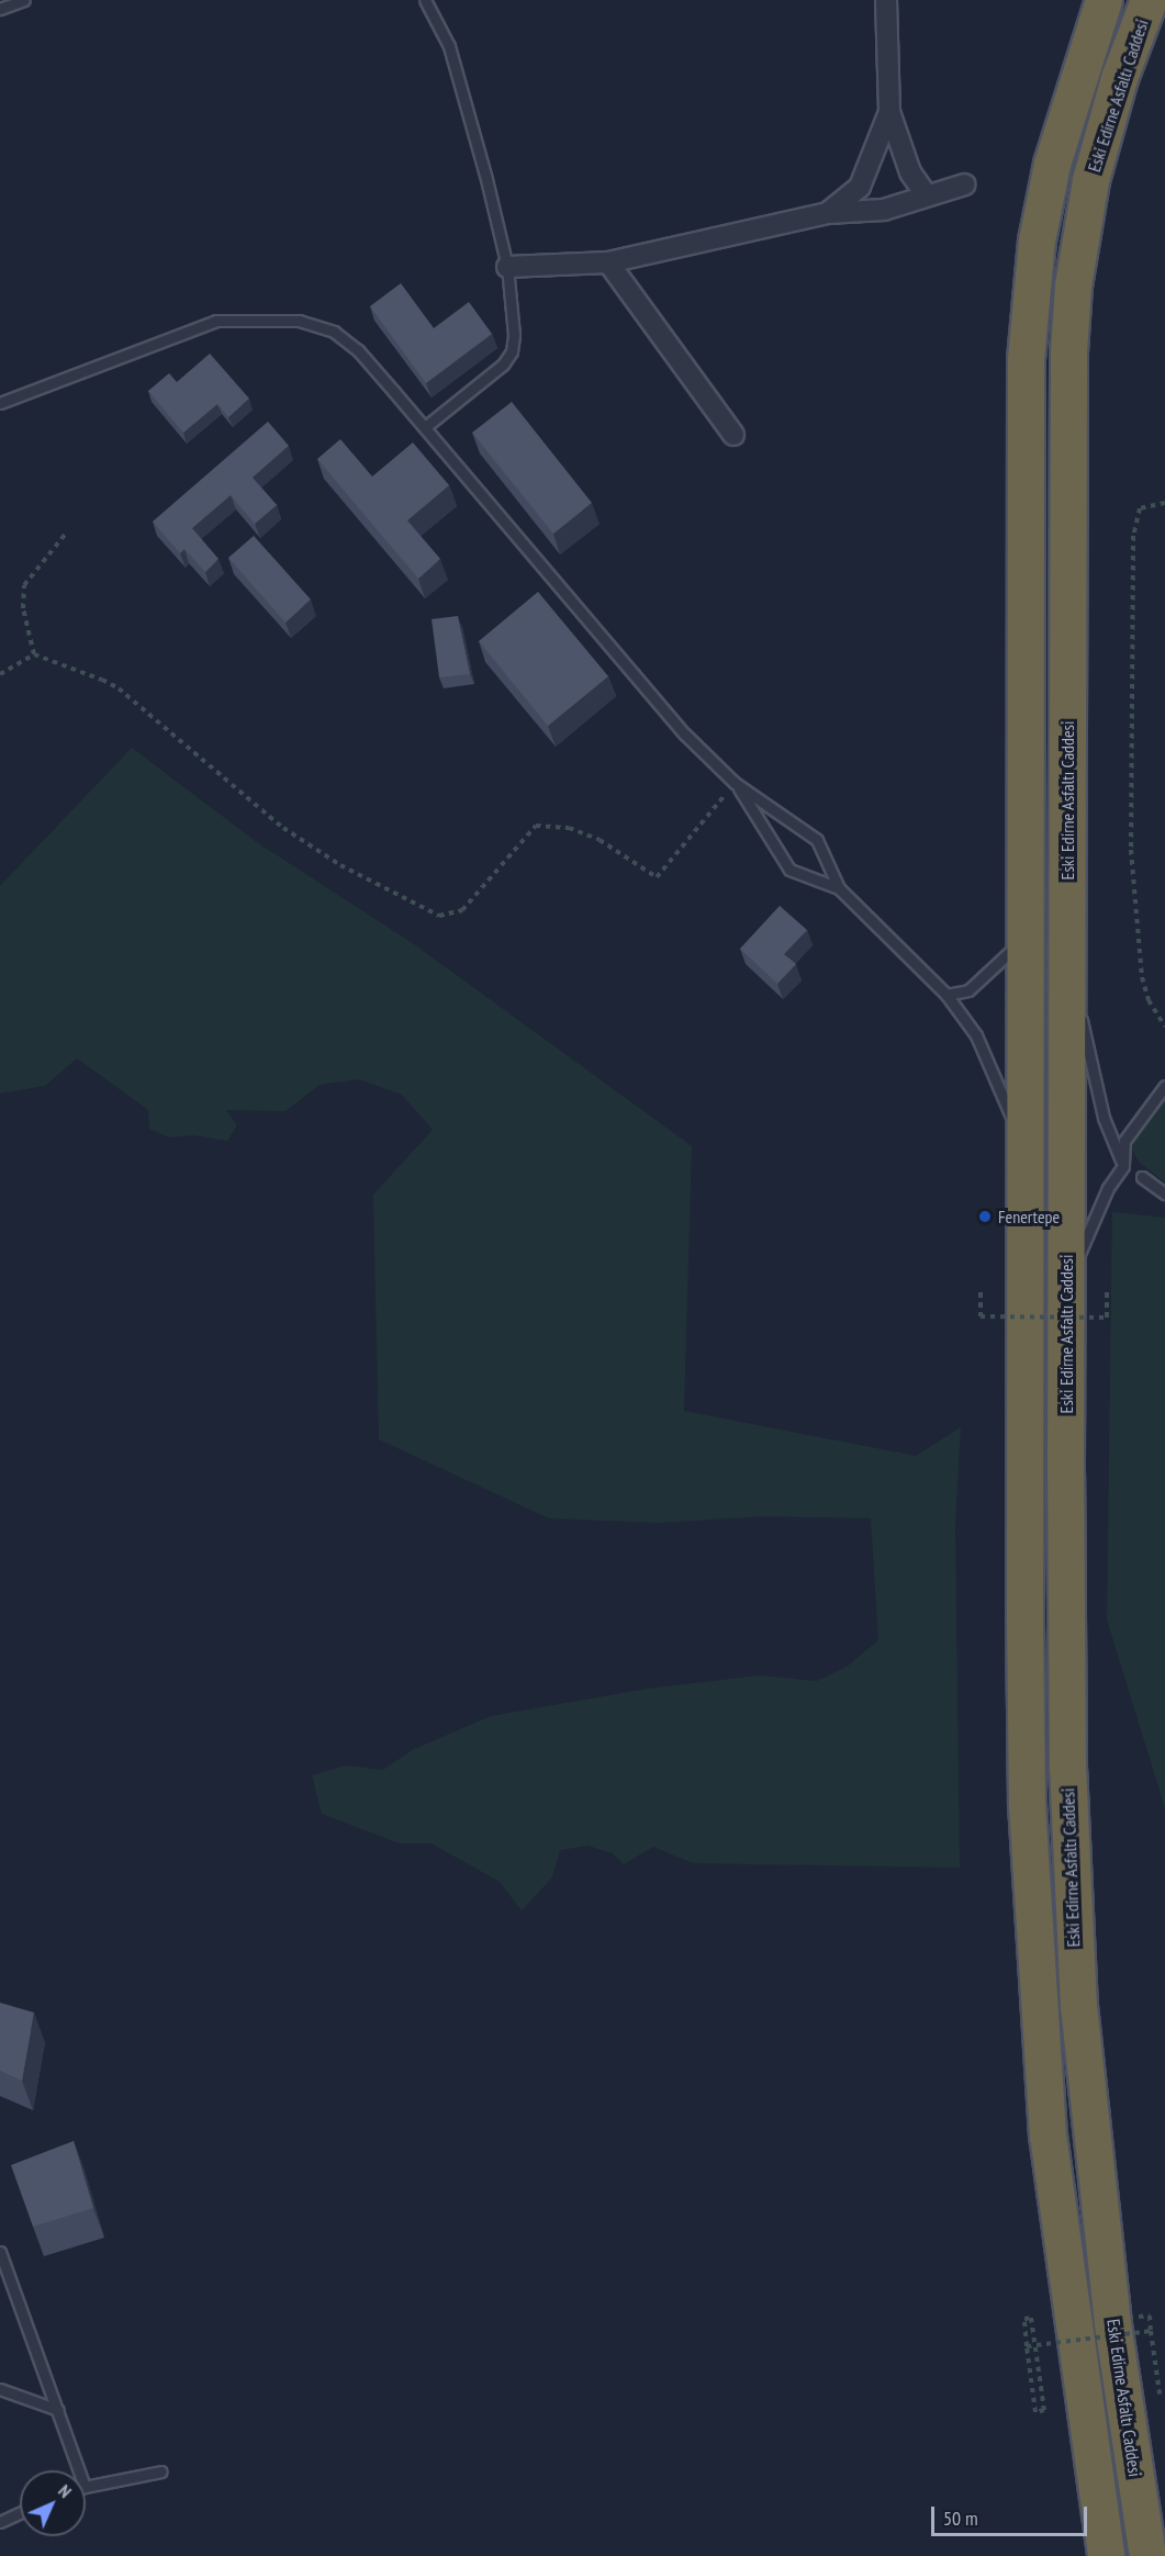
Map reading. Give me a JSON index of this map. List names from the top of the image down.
{
  "streets": {
    "highway": ["Eski Edirne Asfaltı Caddesi"]
  },
  "places": ["Fenertepe"],
  "scale_bar": "50 m",
  "north": "top right"
}
